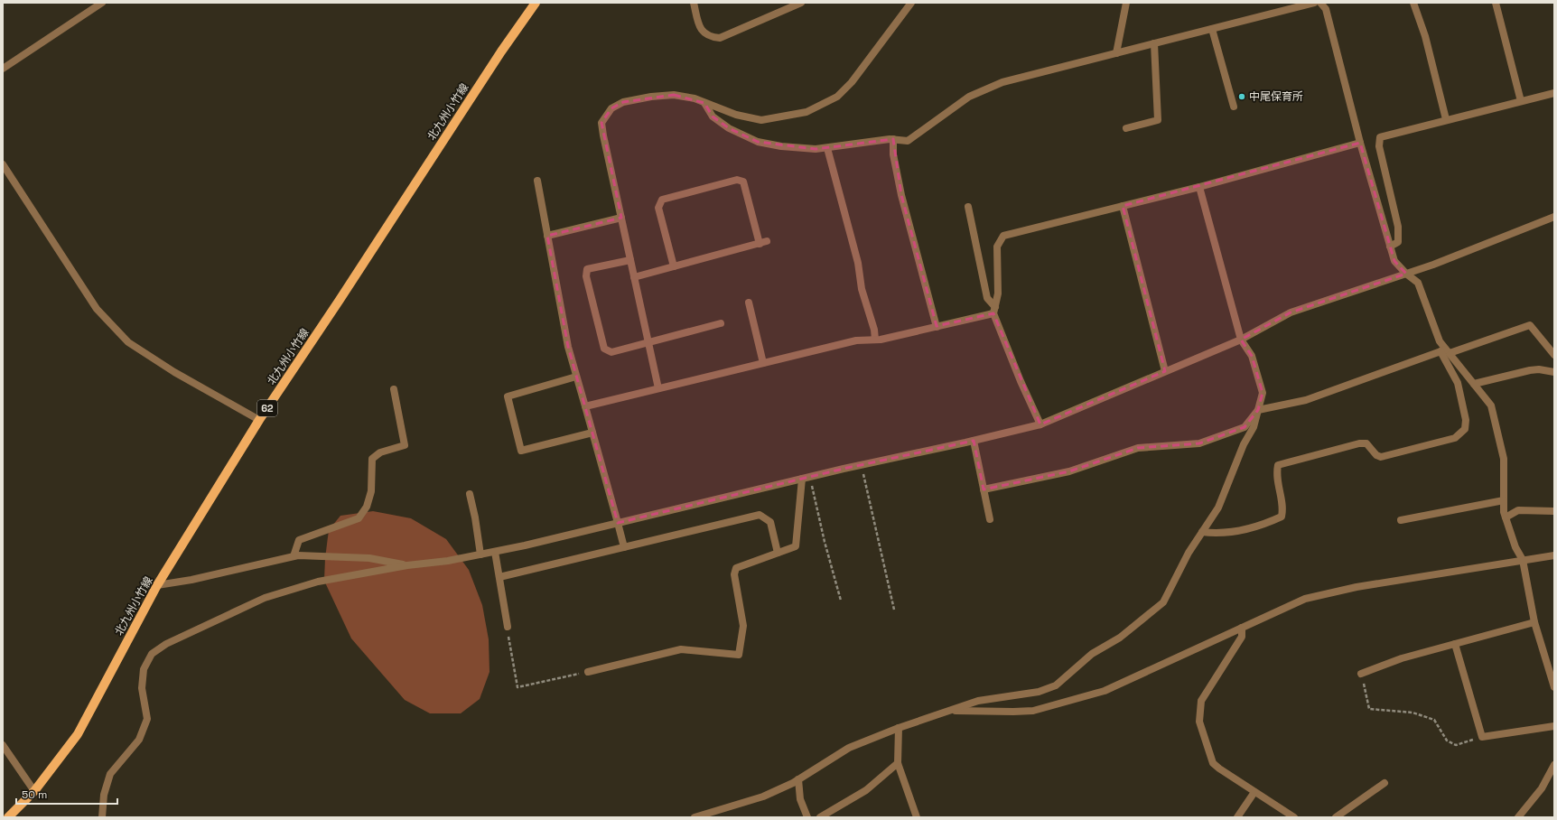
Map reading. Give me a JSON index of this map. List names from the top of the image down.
{
  "streets": {
    "main road": ["北九州小竹線", "62"]
  },
  "places": ["中尾保育所"],
  "scale_bar": "50 m"
}
